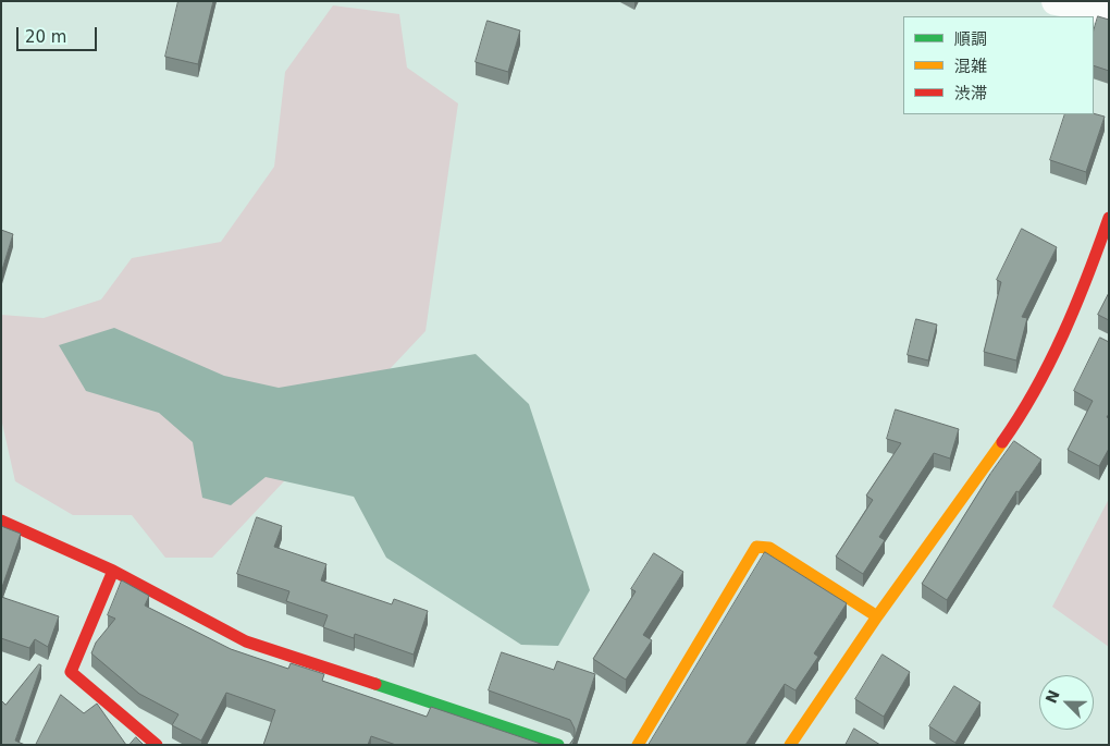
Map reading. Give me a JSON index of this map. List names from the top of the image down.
{
  "legend": ["順調", "混雑", "渋滞"],
  "scale_bar": "20 m",
  "north": "top left"
}
